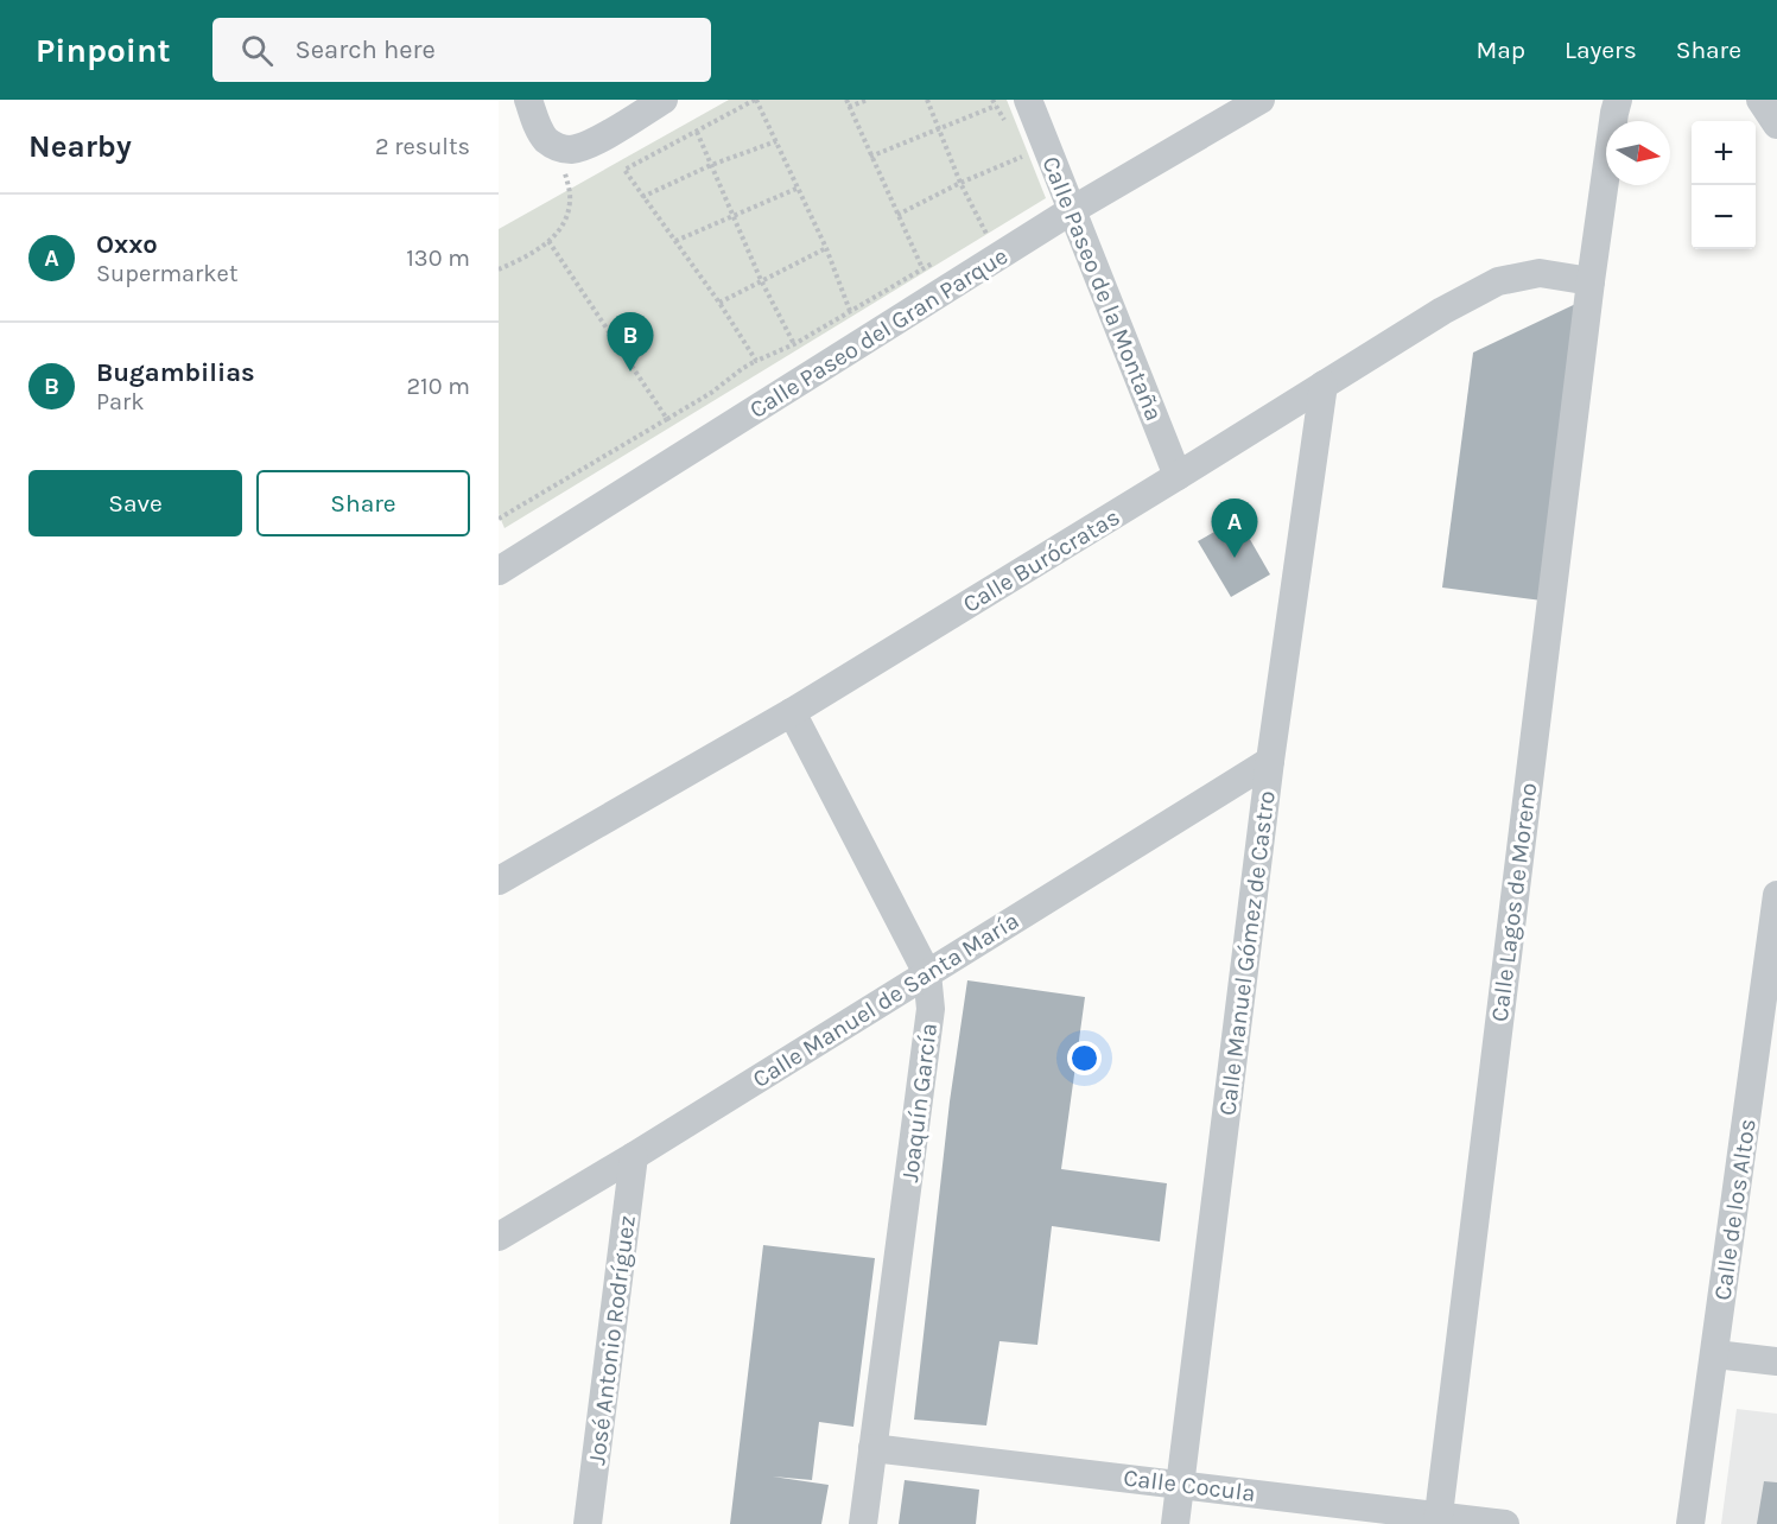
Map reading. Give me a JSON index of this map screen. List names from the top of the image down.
{
  "streets": {
    "street": [
      "Calle Paseo de la Montaña",
      "Calle Paseo del Gran Parque",
      "Calle Burócratas",
      "Calle Lagos de Moreno",
      "Calle Manuel Gómez de Castro",
      "Calle Manuel de Santa María",
      "Joaquín García",
      "Calle de los Altos",
      "José Antonio Rodríguez",
      "Calle Cocula"
    ]
  },
  "crossings": [
    ["Calle Paseo de la Montaña", "Calle Paseo del Gran Parque"],
    ["Calle Paseo de la Montaña", "Calle Burócratas"],
    ["Calle Burócratas", "Calle Lagos de Moreno"],
    ["Calle Burócratas", "Calle Manuel Gómez de Castro"],
    ["Calle Burócratas", "Joaquín García"],
    ["Calle Lagos de Moreno", "Calle Cocula"],
    ["Calle Manuel Gómez de Castro", "Calle Manuel de Santa María"],
    ["Calle Manuel Gómez de Castro", "Calle Cocula"],
    ["Calle Manuel de Santa María", "Joaquín García"],
    ["Calle Manuel de Santa María", "José Antonio Rodríguez"],
    ["Joaquín García", "Calle Cocula"]
  ],
  "north": "right",
  "page": {
    "header": "Pinpoint",
    "search": "Search here",
    "nav": ["Map", "Layers", "Share"],
    "heading": ["Nearby", "2 results"],
    "map_buttons": ["+", "−"],
    "list": [
      {
        "mark": "A",
        "name": "Oxxo",
        "note": "Supermarket",
        "value": "130 m"
      },
      {
        "mark": "B",
        "name": "Bugambilias",
        "note": "Park",
        "value": "210 m"
      }
    ],
    "pins": ["B", "A"],
    "buttons": ["Save", "Share"]
  }
}
